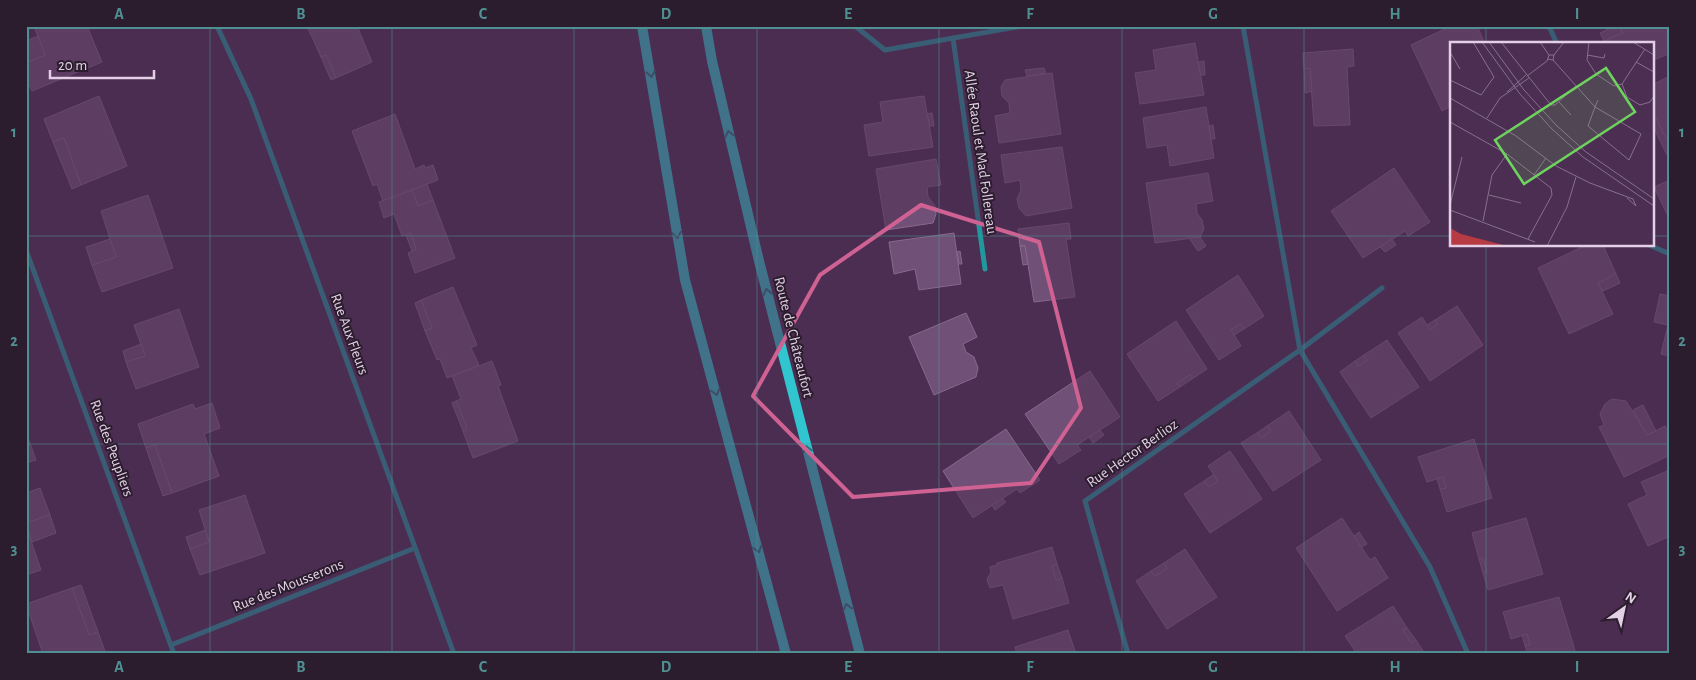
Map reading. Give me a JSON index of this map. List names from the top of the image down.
{
  "streets": {
    "main road": ["Route de Châteaufort"],
    "street": [
      "Allée Raoul et Mad Follereau",
      "Rue Aux Fleurs",
      "Rue des Peupliers",
      "Rue Hector Berlioz",
      "Rue des Mousserons"
    ]
  },
  "crossings": [
    ["Rue Aux Fleurs", "Rue des Mousserons"],
    ["Rue des Peupliers", "Rue des Mousserons"]
  ],
  "scale_bar": "20 m",
  "north": "top right",
  "grid": {
    "columns": [
      "A",
      "B",
      "C",
      "D",
      "E",
      "F",
      "G",
      "H",
      "I"
    ],
    "rows": ["1", "2", "3"]
  }
}
